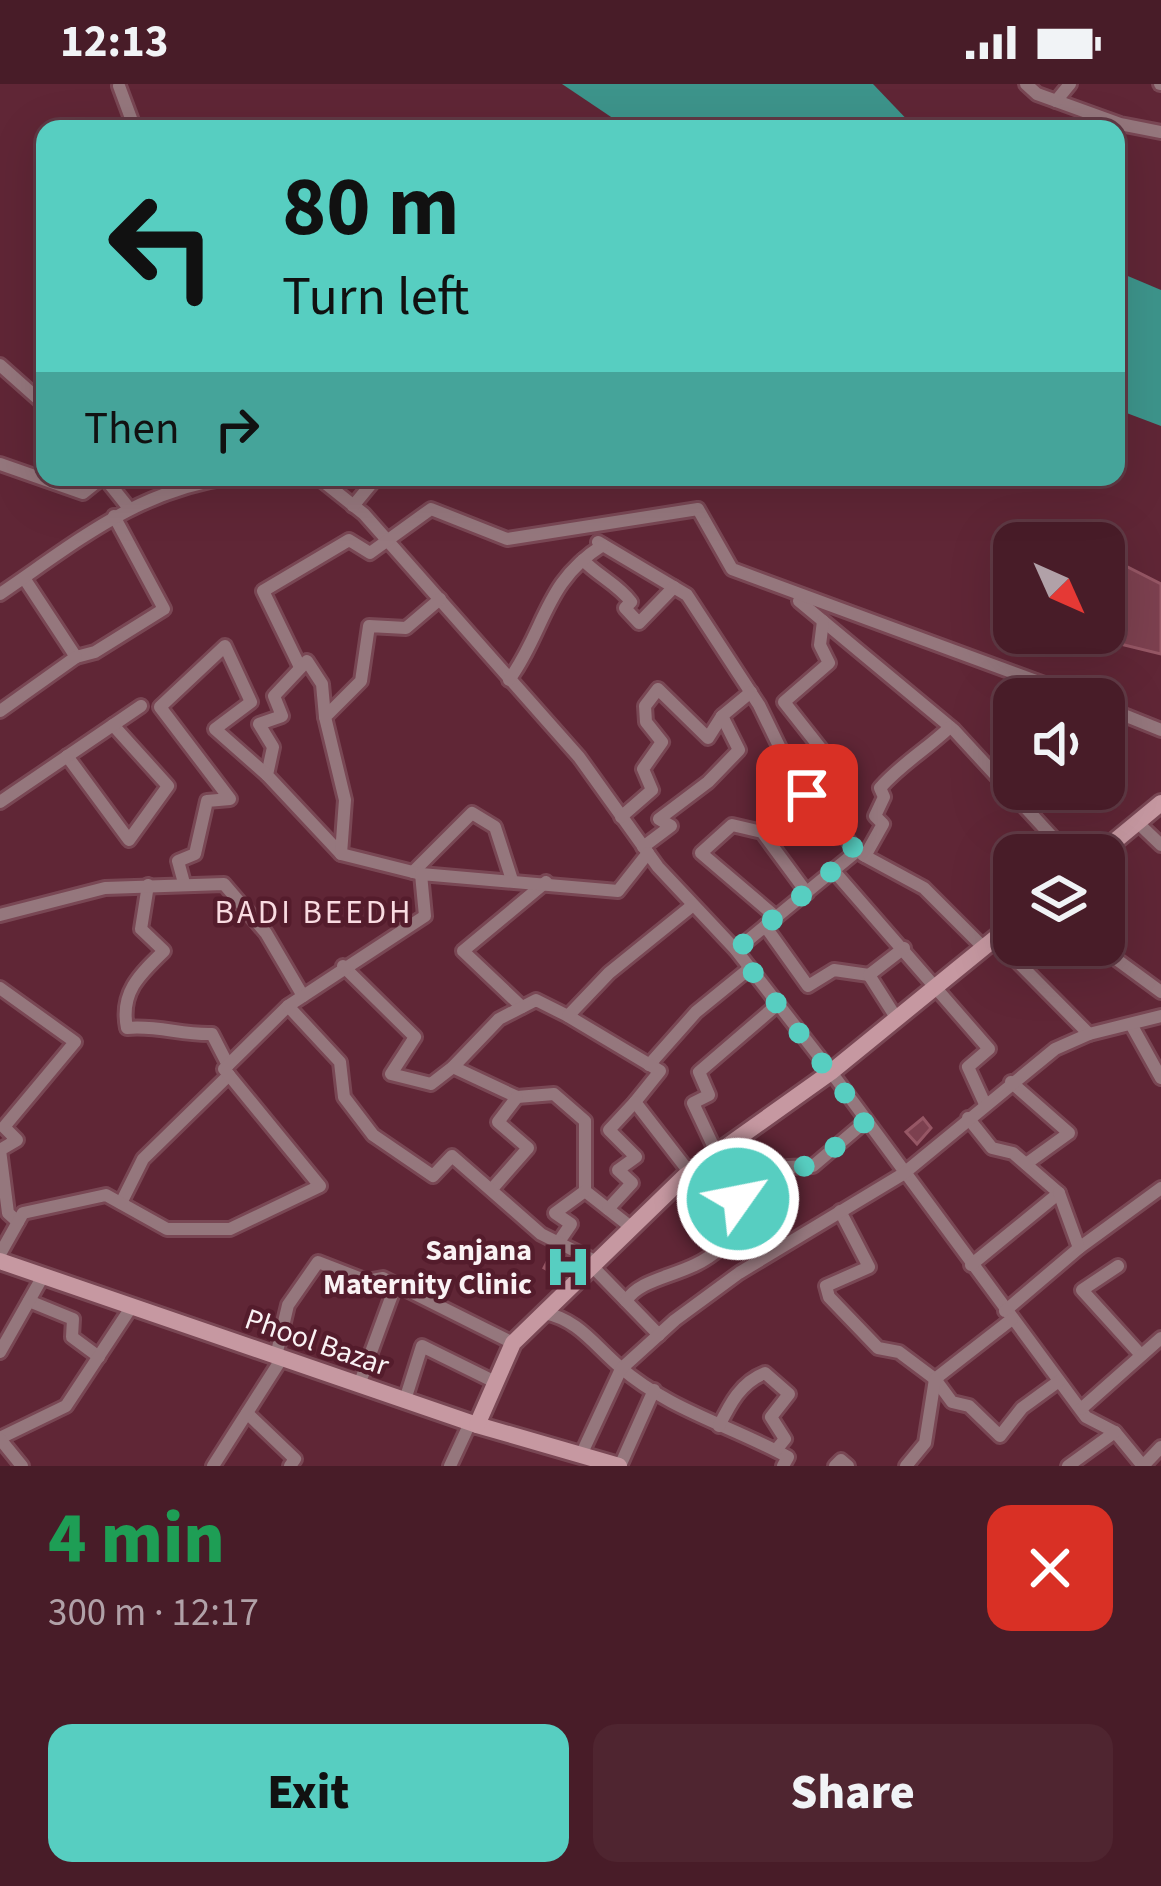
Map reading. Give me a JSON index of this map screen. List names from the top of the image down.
{
  "streets": {
    "street": ["Phool Bazar"]
  },
  "districts": ["BADI BEEDH"],
  "places": {
    "hospital": ["Sanjana Maternity Clinic"]
  },
  "north": "bottom right",
  "page": {
    "status": "12:13",
    "turn": ["80 m", "Turn left"],
    "then": "Then",
    "heading": ["4 min", "300 m · 12:17"],
    "buttons": ["Exit", "Share"]
  }
}
